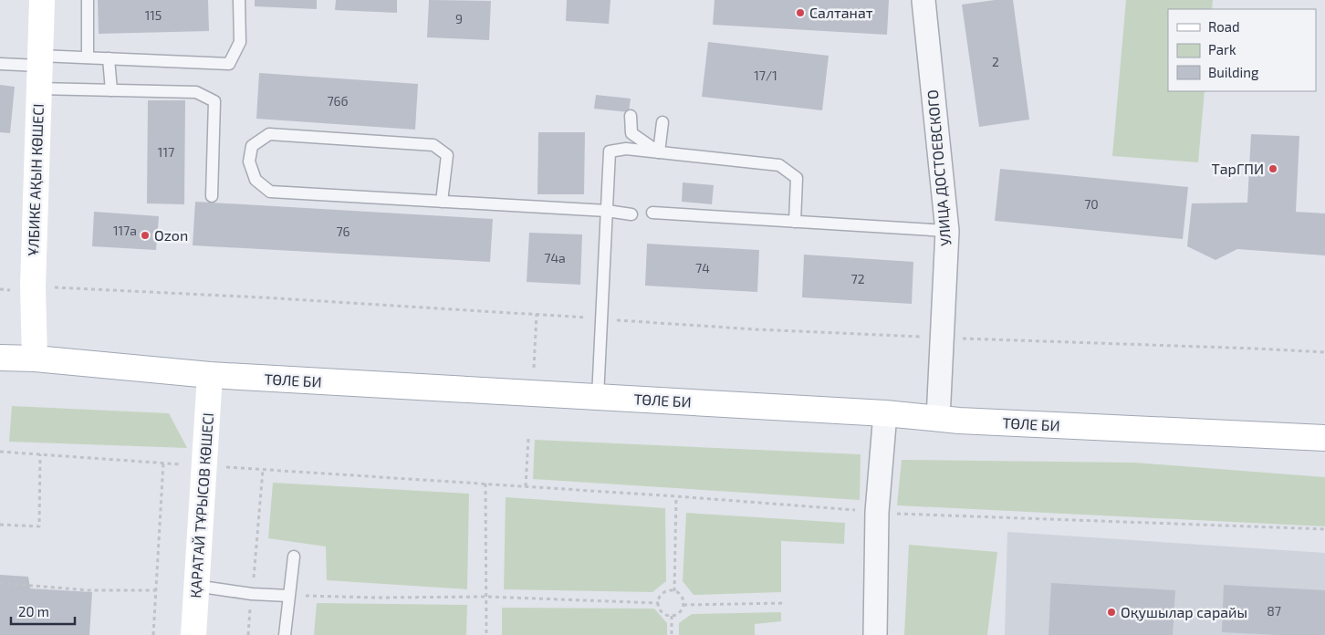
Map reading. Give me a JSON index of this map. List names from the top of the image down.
{
  "streets": {
    "main road": ["ҰЛБИКЕ АҚЫН КӨШЕСІ", "ТӨЛЕ БИ", "ҚАРАТАЙ ТҰРЫСОВ КӨШЕСІ"],
    "street": ["УЛИЦА ДОСТОЕВСКОГО"]
  },
  "crossings": [
    ["УЛИЦА ДОСТОЕВСКОГО", "ТӨЛЕ БИ"],
    ["ҰЛБИКЕ АҚЫН КӨШЕСІ", "ТӨЛЕ БИ"],
    ["ТӨЛЕ БИ", "ҚАРАТАЙ ТҰРЫСОВ КӨШЕСІ"]
  ],
  "places": [
    "Салтанат",
    "ТарГПИ",
    "Ozon",
    "Оқушылар сарайы"
  ],
  "house_numbers": [
    "115",
    "9",
    "2",
    "17/1",
    "76б",
    "117",
    "70",
    "117а",
    "76",
    "74а",
    "74",
    "72",
    "87"
  ],
  "legend": ["Road", "Park", "Building"],
  "scale_bar": "20 m"
}
